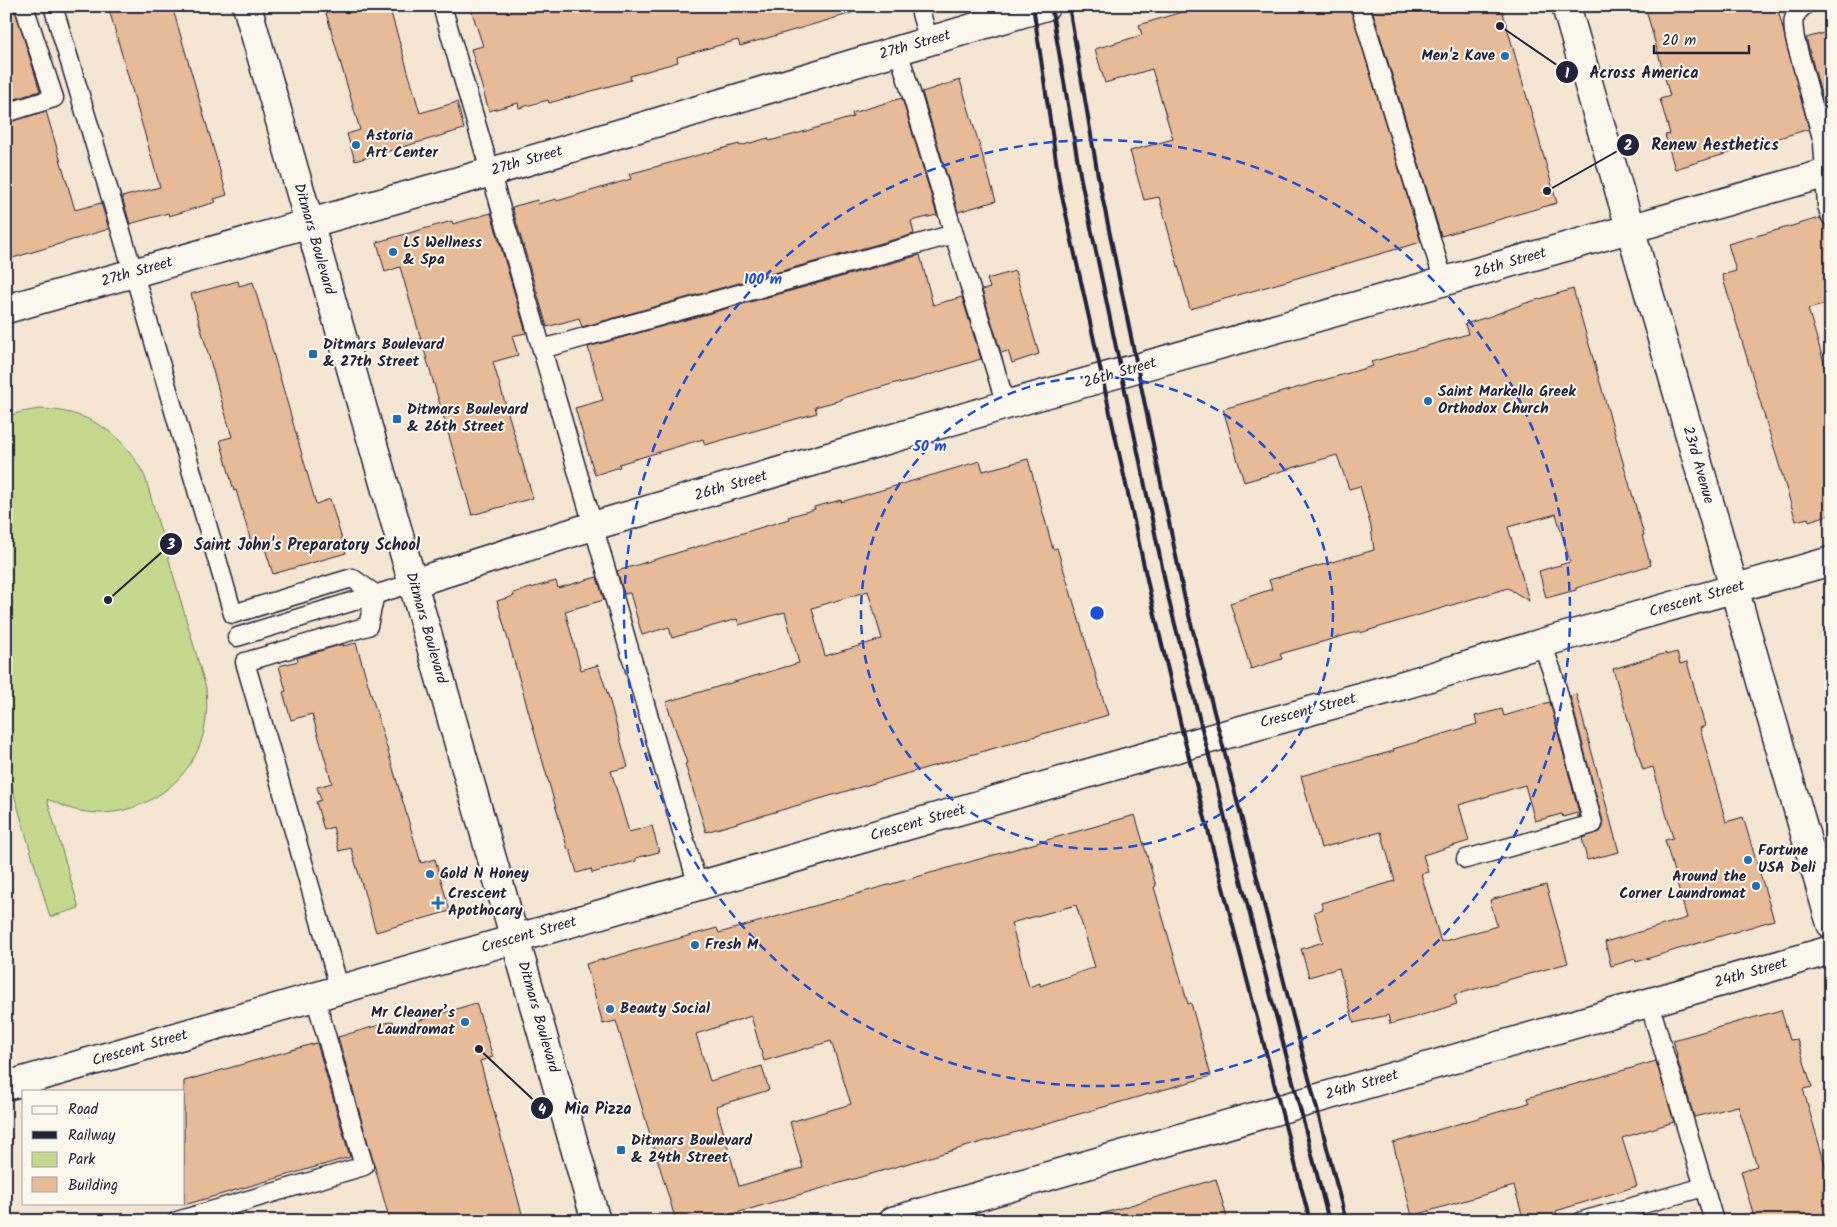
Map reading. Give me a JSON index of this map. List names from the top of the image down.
{
  "streets": {
    "street": [
      "27th Street",
      "Ditmars Boulevard",
      "26th Street",
      "23rd Avenue",
      "Crescent Street",
      "24th Street"
    ]
  },
  "crossings": [
    ["27th Street", "Ditmars Boulevard"],
    ["Ditmars Boulevard", "26th Street"],
    ["Ditmars Boulevard", "Crescent Street"],
    ["26th Street", "23rd Avenue"],
    ["23rd Avenue", "Crescent Street"]
  ],
  "places": {
    "other": [
      "Across America",
      "Men'z Kave",
      "Astoria Art Center",
      "Renew Aesthetics",
      "LS Wellness & Spa",
      "Saint Markella Greek Orthodox Church",
      "Saint John's Preparatory School",
      "Fortune USA Deli",
      "Gold N Honey",
      "Around the Corner Laundromat",
      "Fresh M",
      "Beauty Social",
      "Mr Cleaner’s Laundromat",
      "Mia Pizza"
    ],
    "transit": ["Ditmars Boulevard & 27th Street", "Ditmars Boulevard & 26th Street", "Ditmars Boulevard & 24th Street"],
    "health": ["Crescent Apothocary"]
  },
  "legend": [
    "Road",
    "Railway",
    "Park",
    "Building"
  ],
  "scale_bar": "20 m",
  "rings": ["100 m", "50 m"]
}
